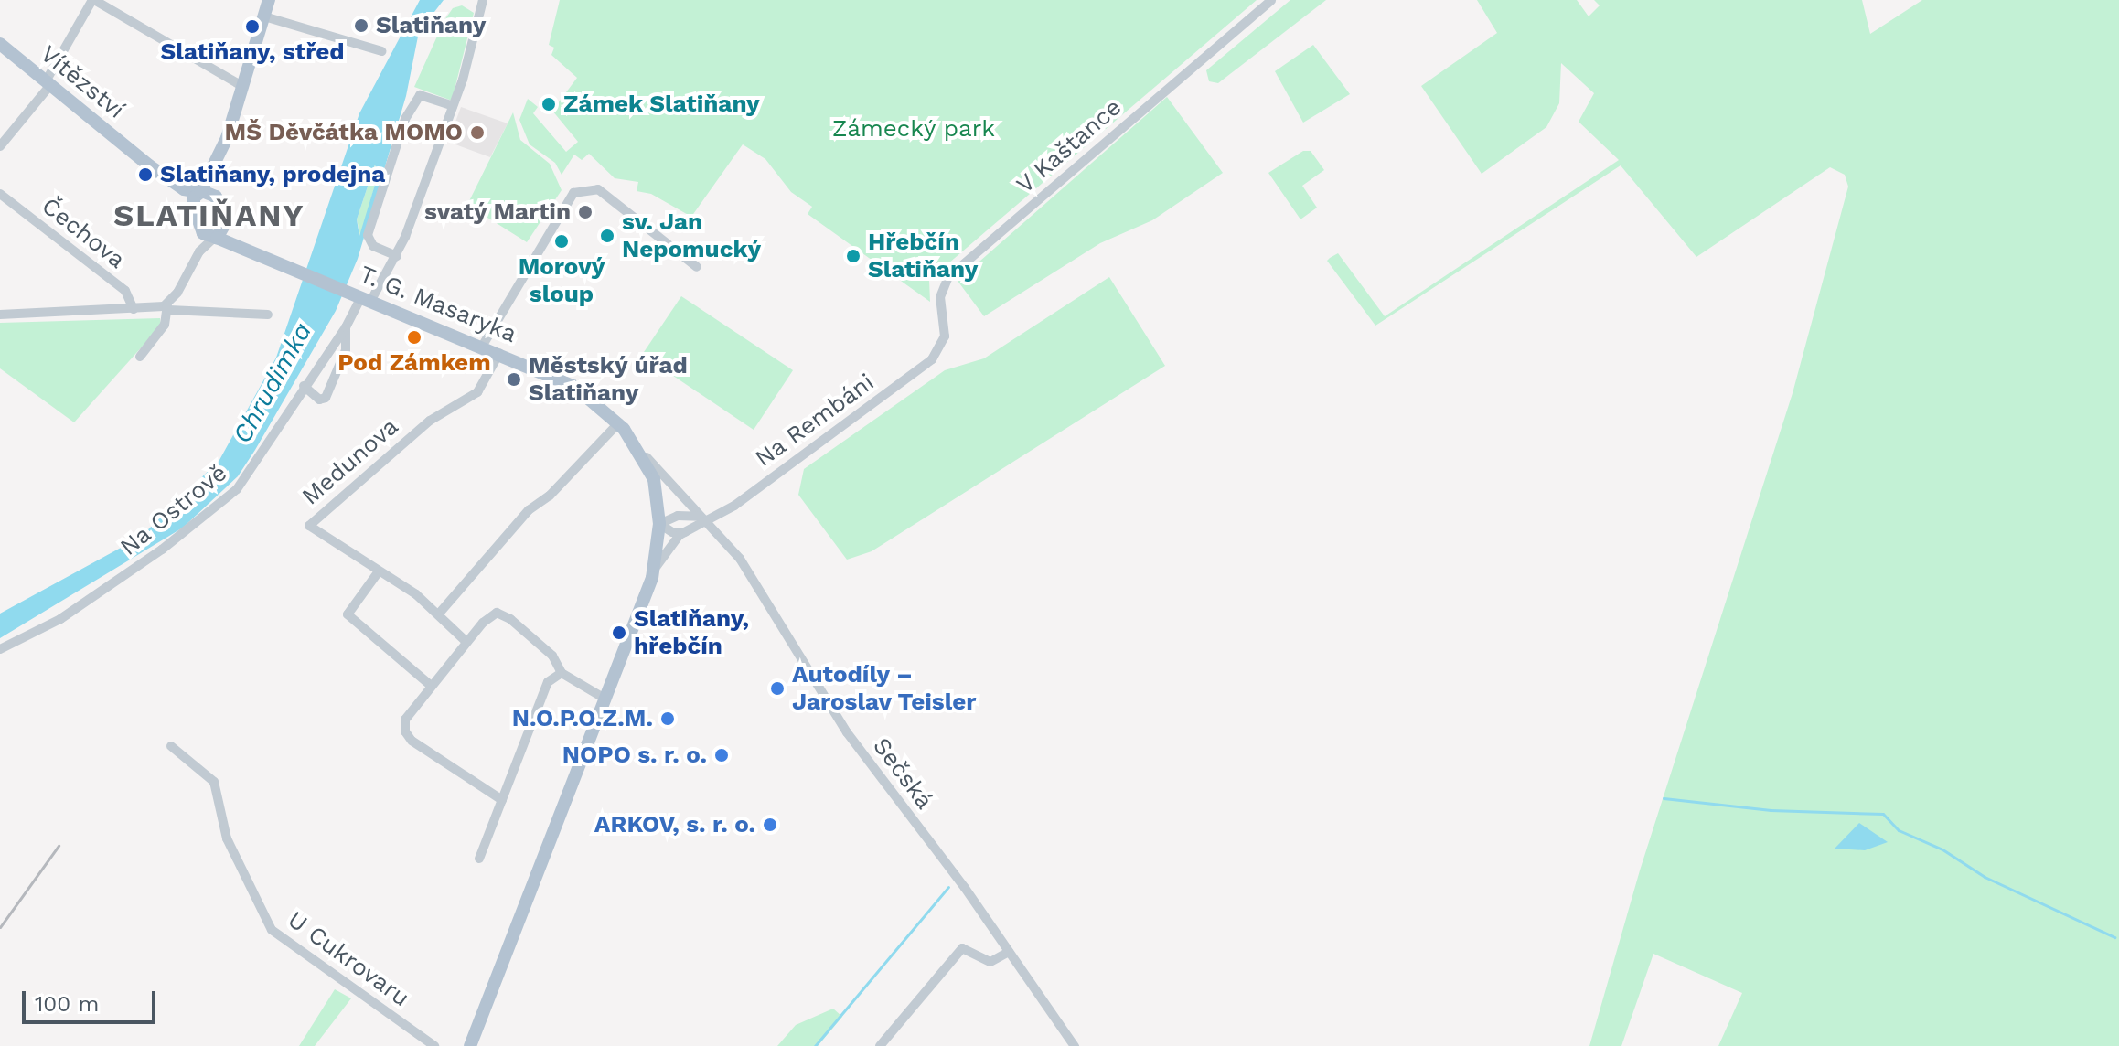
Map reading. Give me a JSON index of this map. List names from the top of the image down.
{
  "streets": {
    "main road": ["Vítězství", "T. G. Masaryka"],
    "street": [
      "V Kaštance",
      "Čechova",
      "Na Rembáni",
      "Medunova",
      "Na Ostrově",
      "Sečská",
      "U Cukrovaru"
    ]
  },
  "crossings": [
    ["Vítězství", "T. G. Masaryka"],
    ["V Kaštance", "Na Rembáni"],
    ["T. G. Masaryka", "Medunova"],
    ["T. G. Masaryka", "Na Ostrově"],
    ["T. G. Masaryka", "Sečská"],
    ["Na Rembáni", "Sečská"]
  ],
  "districts": ["SLATIŇANY"],
  "water": ["Chrudimka"],
  "parks": ["Zámecký park"],
  "places": [
    "Slatiňany",
    "Slatiňany, střed",
    "Zámek Slatiňany",
    "MŠ Děvčátka MOMO",
    "Slatiňany, prodejna",
    "svatý Martin",
    "sv. Jan Nepomucký",
    "Morový sloup",
    "Hřebčín Slatiňany",
    "Pod Zámkem",
    "Městský úřad Slatiňany",
    "Slatiňany, hřebčín",
    "Autodíly – Jaroslav Teisler",
    "N.O.P.O.Z.M.",
    "NOPO s. r. o.",
    "ARKOV, s. r. o."
  ],
  "scale_bar": "100 m"
}
